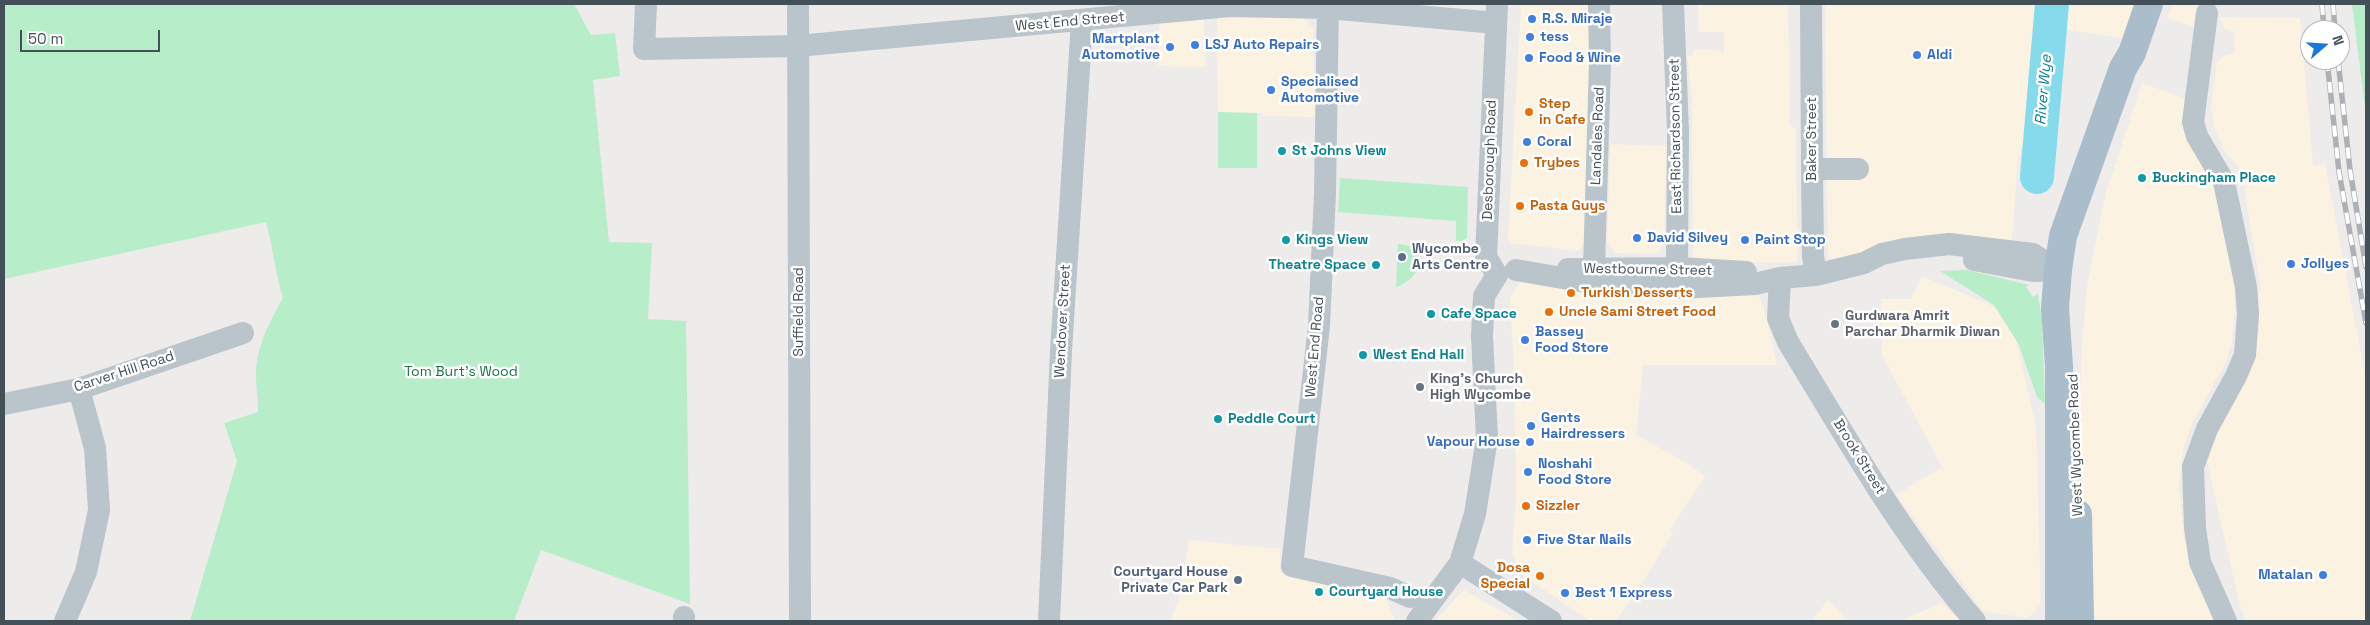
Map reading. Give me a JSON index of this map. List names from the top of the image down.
{
  "streets": {
    "main road": ["West Wycombe Road"],
    "street": [
      "West End Street",
      "Landales Road",
      "East Richardson Street",
      "Baker Street",
      "Desborough Road",
      "Westbourne Street",
      "Suffield Road",
      "Wendover Street",
      "West End Road",
      "Carver Hill Road",
      "Brook Street"
    ]
  },
  "crossings": [
    ["West End Street", "Desborough Road"],
    ["West End Street", "Suffield Road"],
    ["West End Street", "Wendover Street"],
    ["West End Street", "West End Road"],
    ["Landales Road", "Westbourne Street"],
    ["East Richardson Street", "Westbourne Street"],
    ["Baker Street", "Westbourne Street"],
    ["Desborough Road", "Westbourne Street"],
    ["Westbourne Street", "West Wycombe Road"],
    ["Westbourne Street", "Brook Street"]
  ],
  "water": ["River Wye"],
  "parks": ["Tom Burt's Wood"],
  "places": [
    "R.S. Miraje",
    "tess",
    "LSJ Auto Repairs",
    "Martplant Automotive",
    "Aldi",
    "Food & Wine",
    "Specialised Automotive",
    "Step in Cafe",
    "Coral",
    "St Johns View",
    "Trybes",
    "Buckingham Place",
    "Pasta Guys",
    "David Silvey",
    "Kings View",
    "Paint Stop",
    "Wycombe Arts Centre",
    "Jollyes",
    "Theatre Space",
    "Turkish Desserts",
    "Uncle Sami Street Food",
    "Cafe Space",
    "Gurdwara Amrit Parchar Dharmik Diwan",
    "Bassey Food Store",
    "West End Hall",
    "King's Church High Wycombe",
    "Peddle Court",
    "Gents Hairdressers",
    "Vapour House",
    "Noshahi Food Store",
    "Sizzler",
    "Five Star Nails",
    "Matalan",
    "Dosa Special",
    "Courtyard House Private Car Park",
    "Courtyard House",
    "Best 1 Express"
  ],
  "scale_bar": "50 m",
  "north": "right"
}
